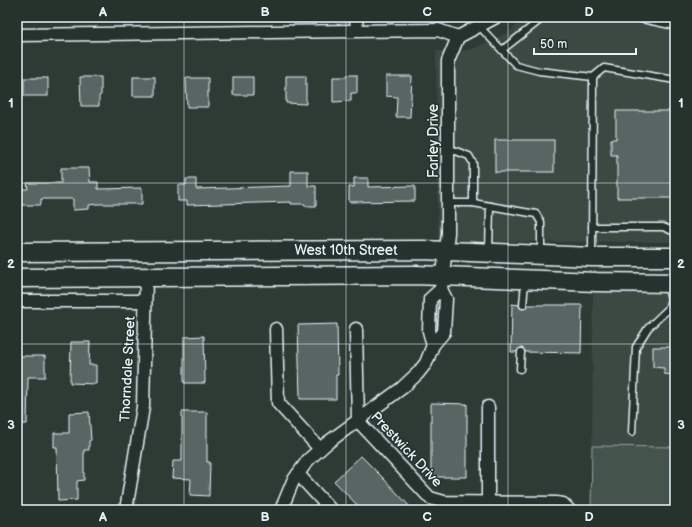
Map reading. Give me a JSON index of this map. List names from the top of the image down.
{
  "streets": {
    "main road": ["West 10th Street"],
    "street": ["Farley Drive", "Thorndale Street", "Prestwick Drive"]
  },
  "crossings": [
    ["Farley Drive", "West 10th Street"],
    ["West 10th Street", "Thorndale Street"]
  ],
  "scale_bar": "50 m",
  "grid": {
    "columns": [
      "A",
      "B",
      "C",
      "D"
    ],
    "rows": ["1", "2", "3"]
  }
}
